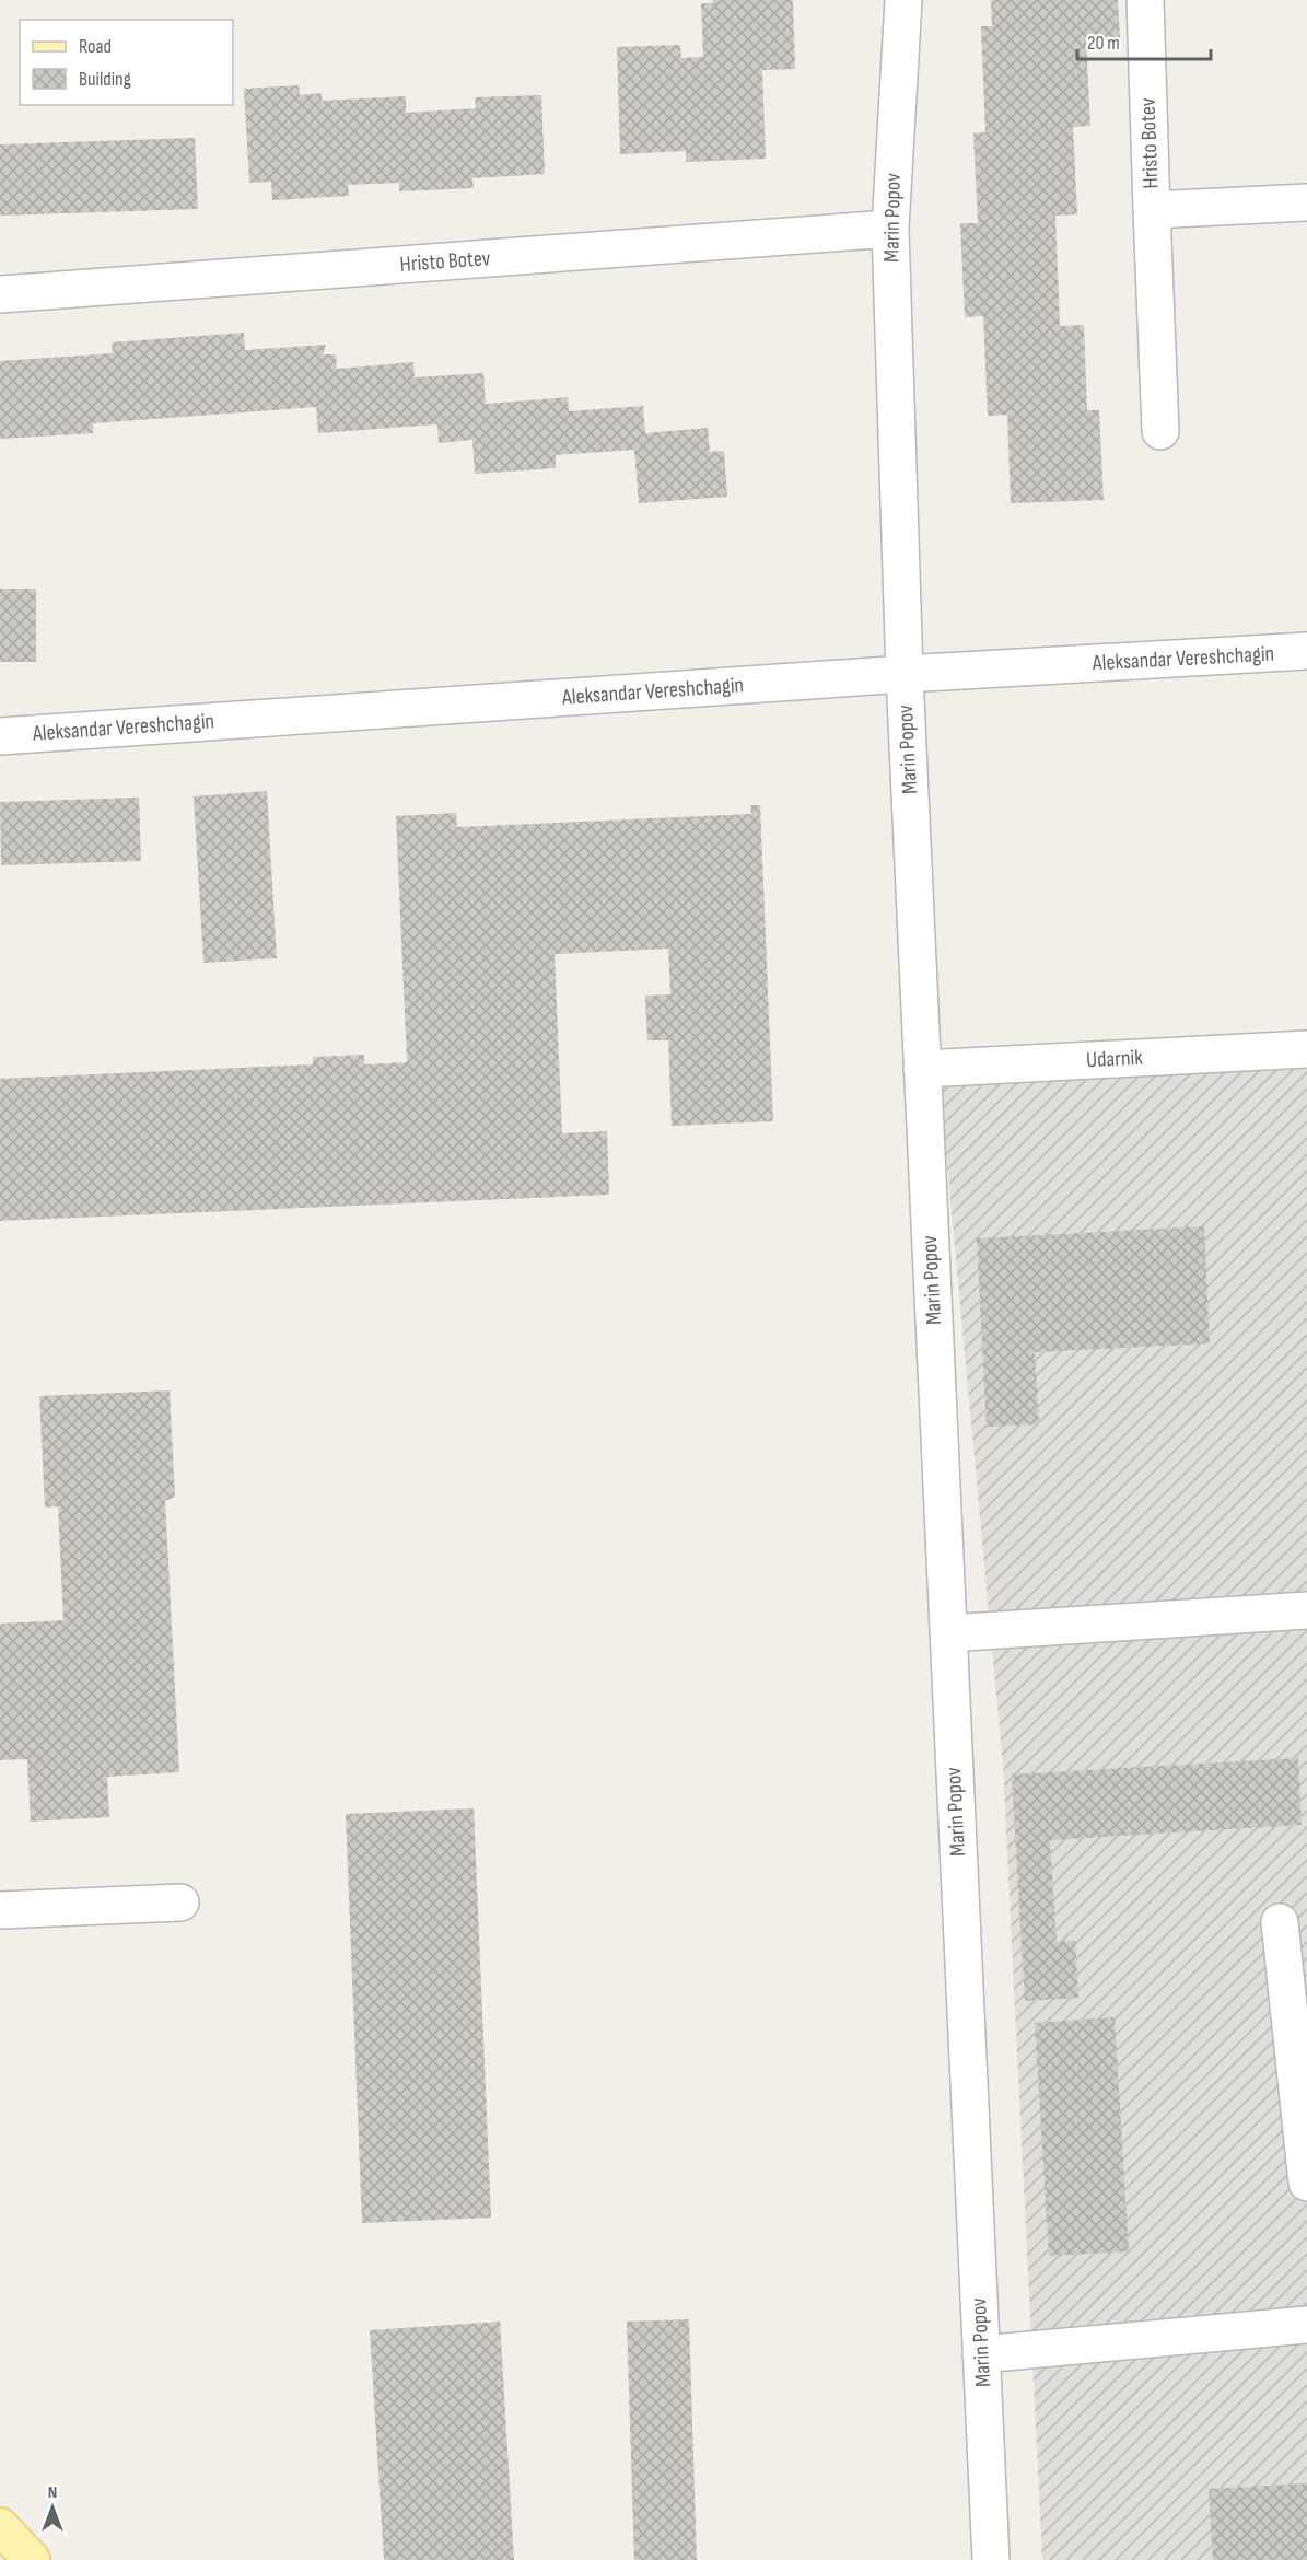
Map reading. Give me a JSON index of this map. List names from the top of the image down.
{
  "streets": {
    "street": [
      "Hristo Botev",
      "Marin Popov",
      "Aleksandar Vereshchagin",
      "Udarnik"
    ]
  },
  "crossings": [
    ["Hristo Botev", "Marin Popov"],
    ["Marin Popov", "Aleksandar Vereshchagin"],
    ["Marin Popov", "Udarnik"]
  ],
  "legend": ["Road", "Building"],
  "scale_bar": "20 m",
  "north": "top"
}
